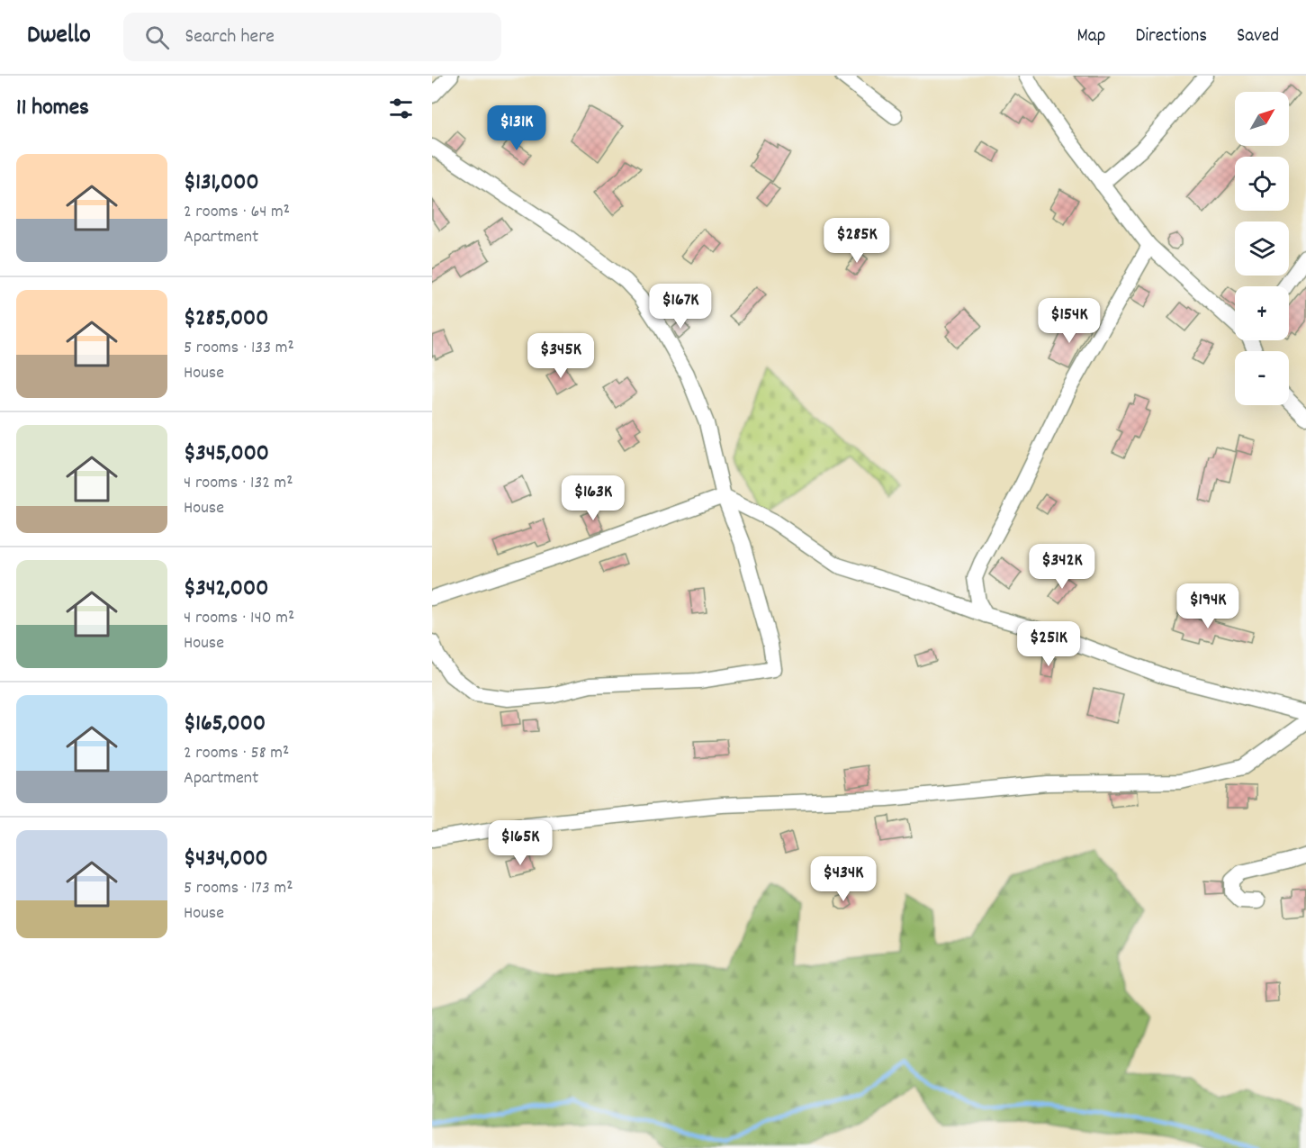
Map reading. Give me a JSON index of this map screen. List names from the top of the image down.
{
  "north": "top right",
  "page": {
    "header": "Dwello",
    "search": "Search here",
    "nav": ["Map", "Directions", "Saved"],
    "heading": "11 homes",
    "map_buttons": ["+", "−"],
    "price": [
      "$131K",
      "$285K",
      "$167K",
      "$154K",
      "$345K",
      "$163K",
      "$342K",
      "$194K",
      "$251K",
      "$165K",
      "$434K"
    ],
    "list": [
      {
        "name": "$131,000",
        "note": "2 rooms · 64 m² · Apartment"
      },
      {
        "name": "$285,000",
        "note": "5 rooms · 133 m² · House"
      },
      {
        "name": "$345,000",
        "note": "4 rooms · 132 m² · House"
      },
      {
        "name": "$342,000",
        "note": "4 rooms · 140 m² · House"
      },
      {
        "name": "$165,000",
        "note": "2 rooms · 58 m² · Apartment"
      },
      {
        "name": "$434,000",
        "note": "5 rooms · 173 m² · House"
      }
    ]
  }
}
